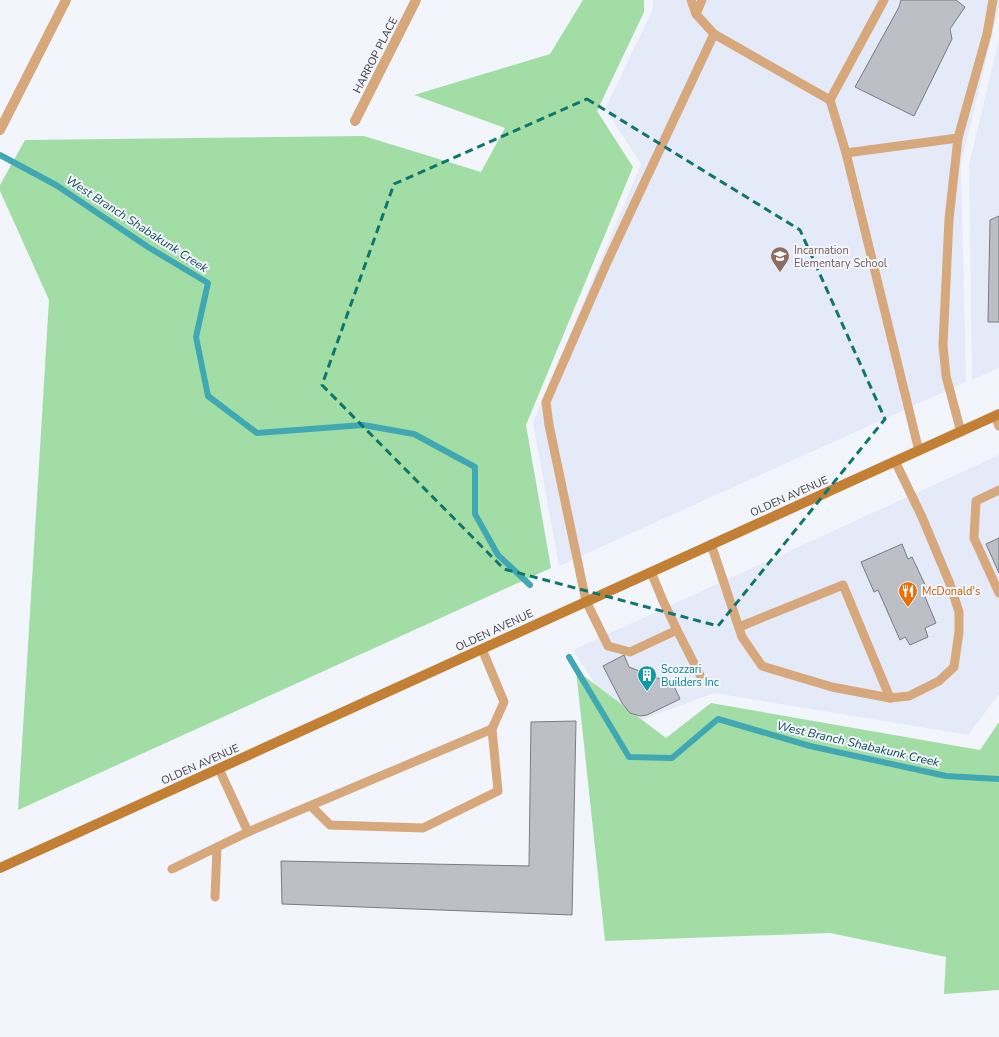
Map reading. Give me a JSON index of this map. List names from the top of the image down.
{
  "streets": {
    "main road": ["OLDEN AVENUE"],
    "street": ["HARROP PLACE"]
  },
  "water": ["West Branch Shabakunk Creek"],
  "places": {
    "school or university": ["Incarnation Elementary School"],
    "restaurant": ["McDonald's"],
    "building": ["Scozzari Builders Inc"]
  }
}
